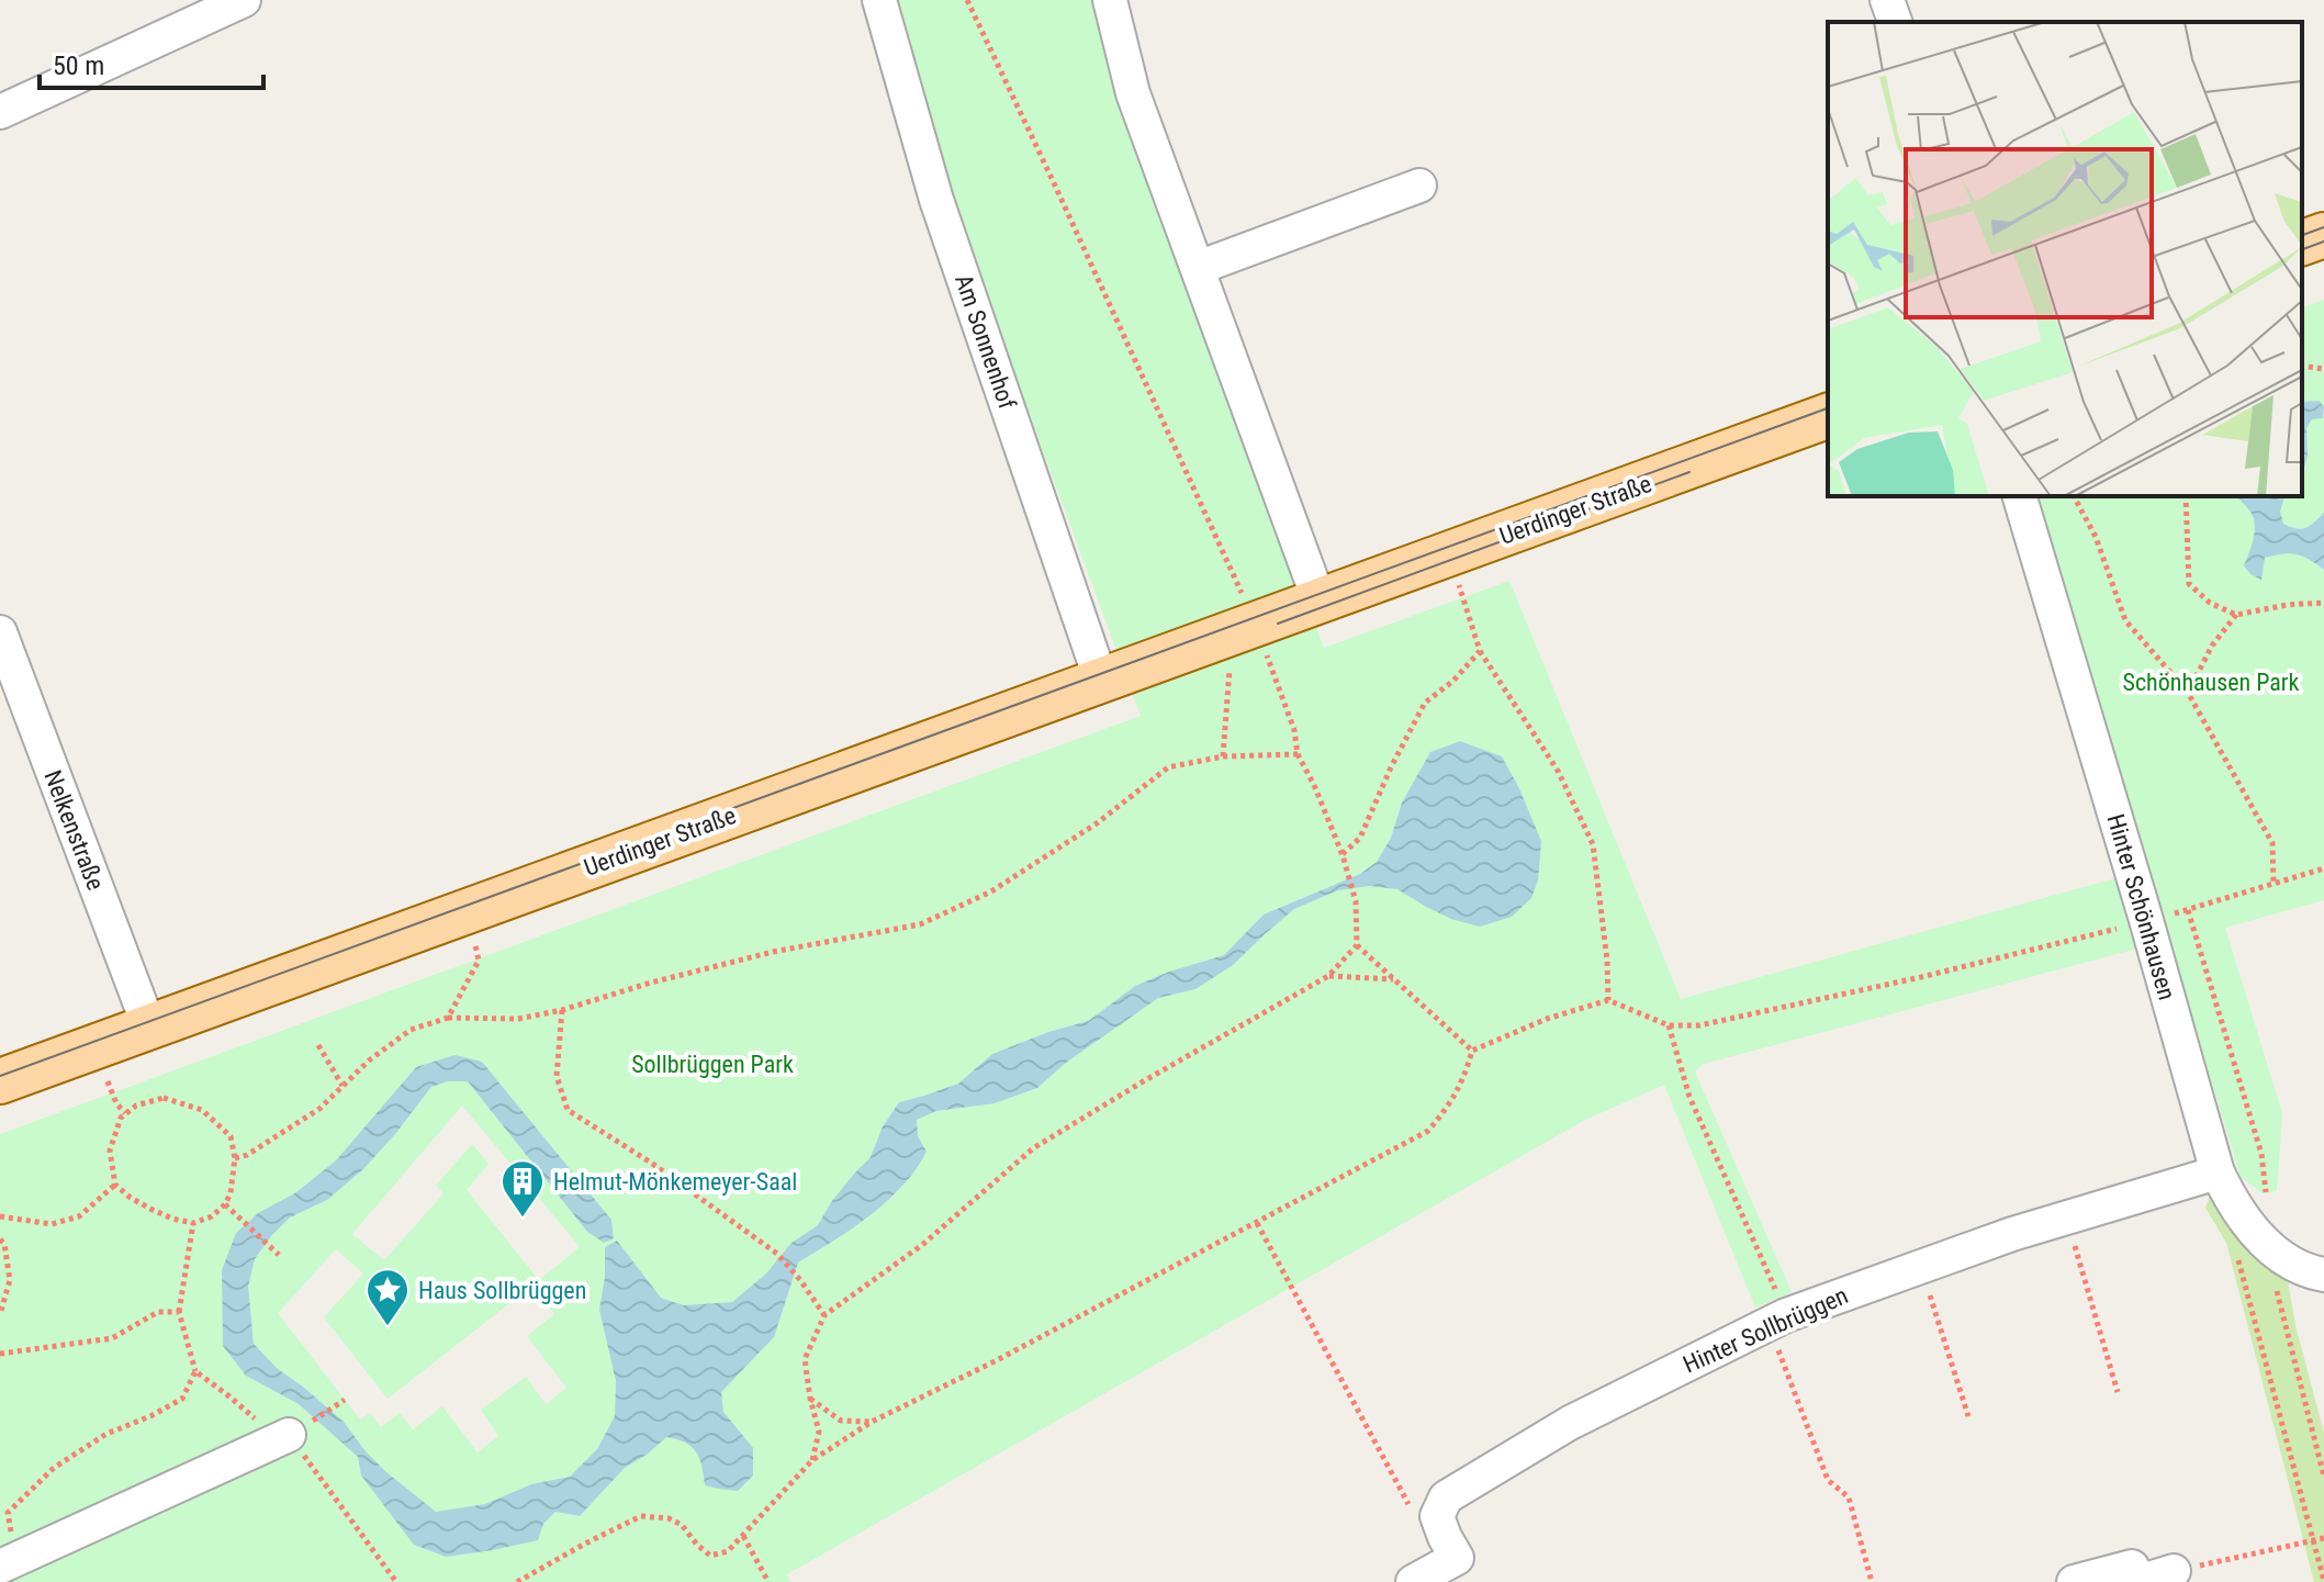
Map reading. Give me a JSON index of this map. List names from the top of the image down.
{
  "streets": {
    "main road": ["Uerdinger Straße"],
    "street": [
      "Am Sonnenhof",
      "Nelkenstraße",
      "Hinter Schönhausen",
      "Hinter Sollbrüggen"
    ]
  },
  "crossings": [
    ["Am Sonnenhof", "Uerdinger Straße"],
    ["Uerdinger Straße", "Nelkenstraße"],
    ["Hinter Schönhausen", "Hinter Sollbrüggen"]
  ],
  "parks": ["Schönhausen Park", "Sollbrüggen Park"],
  "places": {
    "building": ["Helmut-Mönkemeyer-Saal"],
    "place": ["Haus Sollbrüggen"]
  },
  "scale_bar": "50 m"
}
